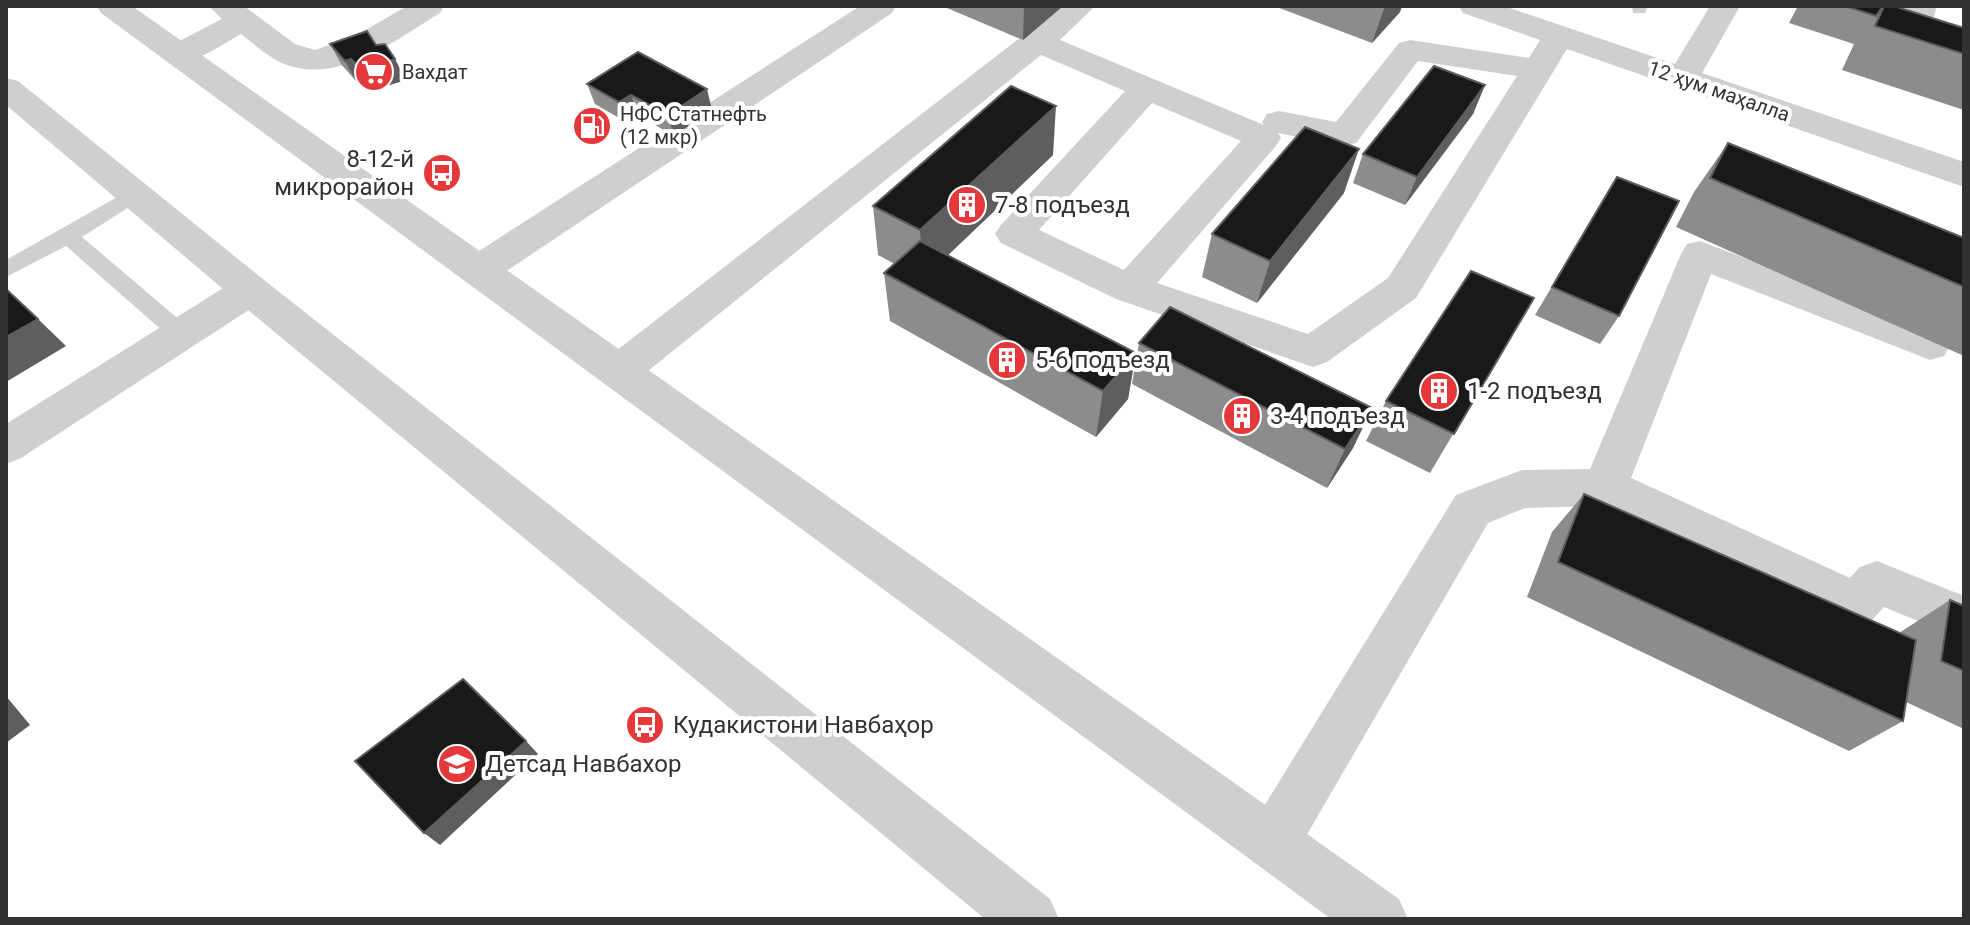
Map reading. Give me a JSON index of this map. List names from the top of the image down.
{
  "streets": {
    "street": ["12 ҳум маҳалла"]
  },
  "places": {
    "supermarket": ["Вахдат"],
    "fuel station": ["НФС Статнефть (12 мкр)"],
    "bus stop": ["8-12-й микрорайон", "Кудакистони Навбаҳор"],
    "building": [
      "7-8 подъезд",
      "5-6 подъезд",
      "1-2 подъезд",
      "3-4 подъезд"
    ],
    "school or university": ["Детсад Навбахор"]
  }
}
